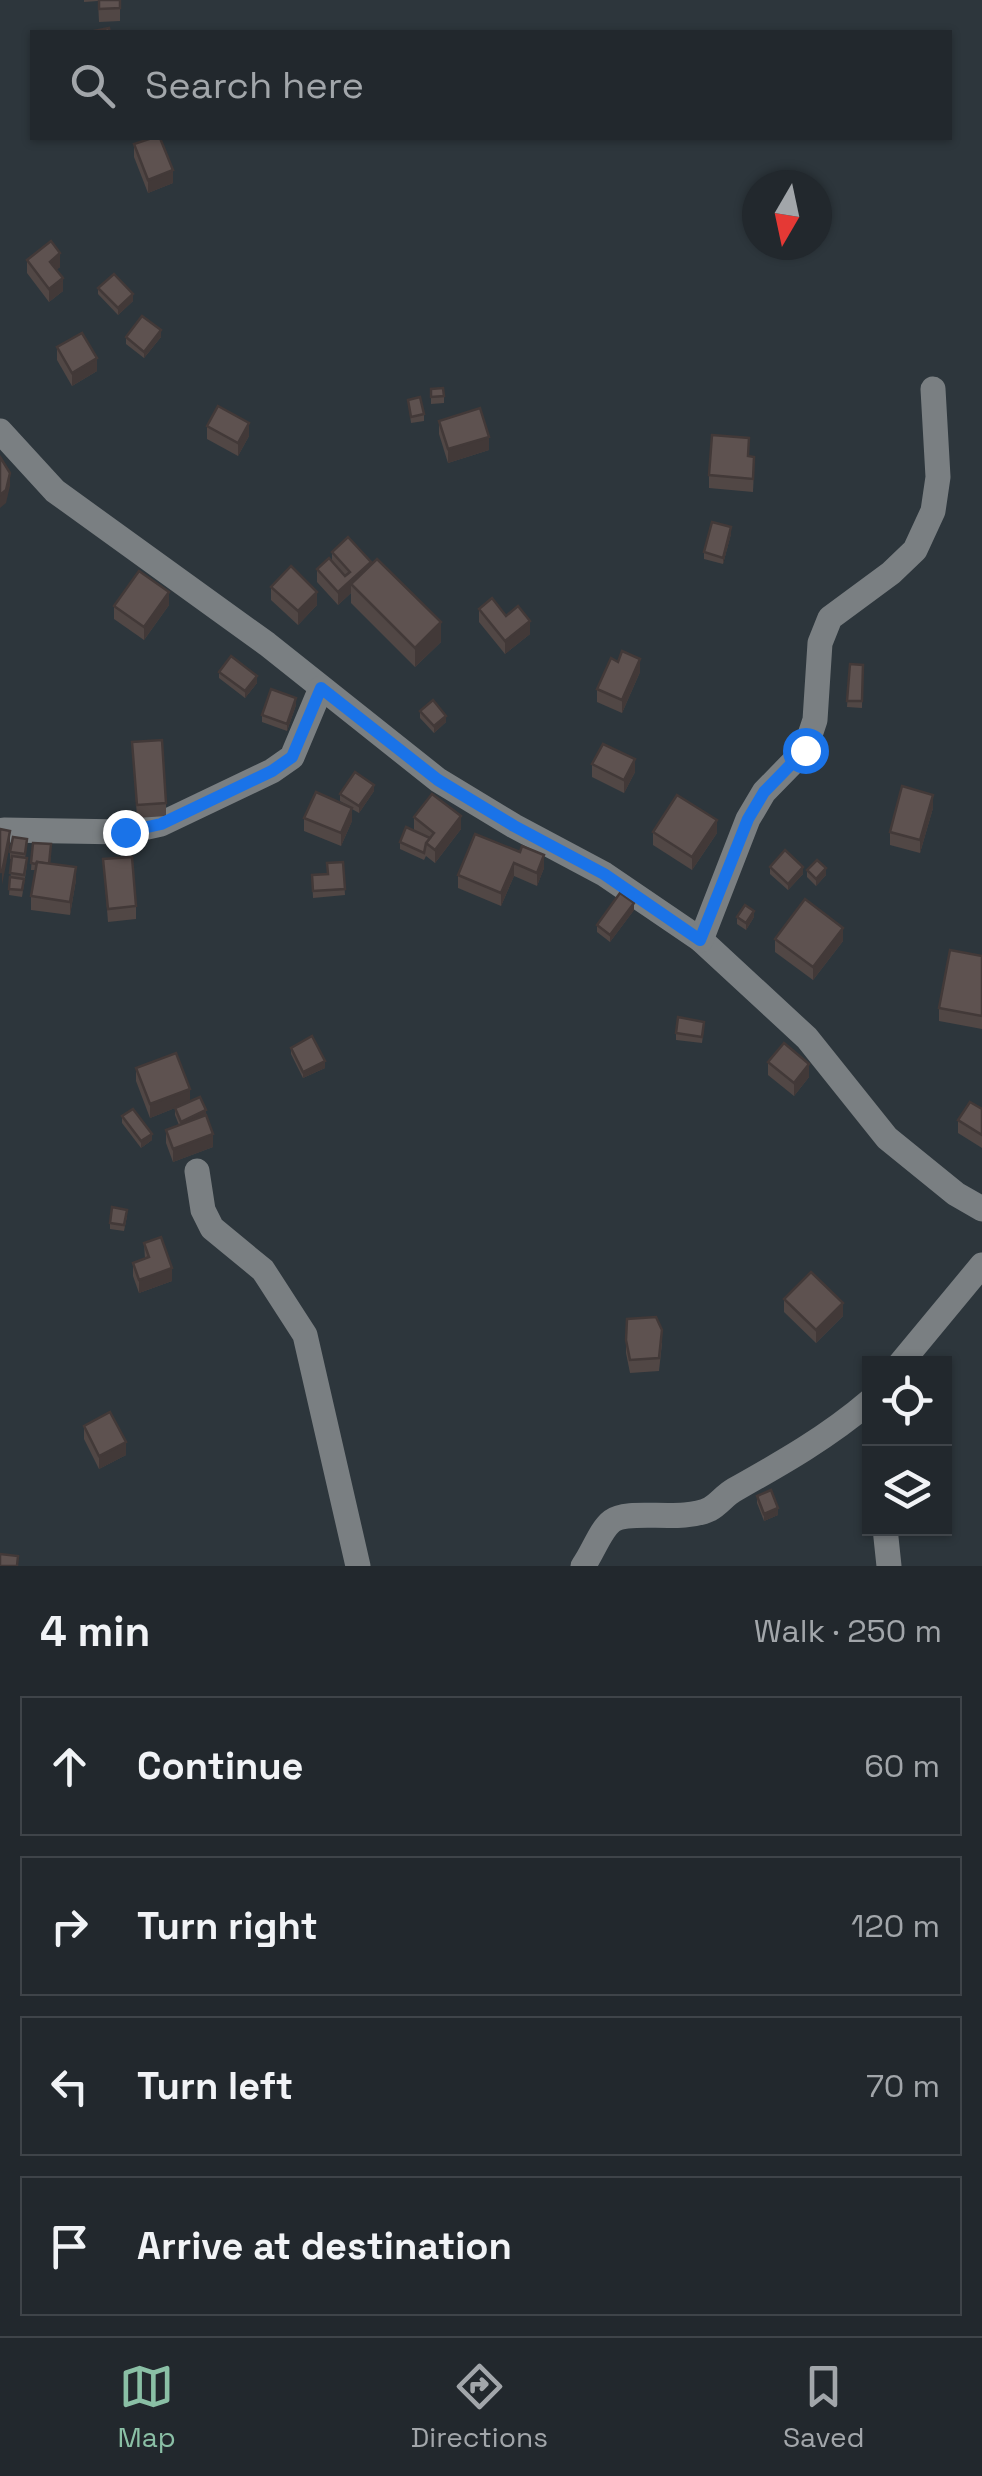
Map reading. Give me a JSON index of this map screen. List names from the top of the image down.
{
  "north": "bottom",
  "page": {
    "search": "Search here",
    "heading": ["4 min", "Walk · 250 m"],
    "list": [
      ["Continue", "60 m"],
      ["Turn right", "120 m"],
      ["Turn left", "70 m"],
      "Arrive at destination"
    ],
    "nav": ["Map", "Directions", "Saved"]
  }
}
